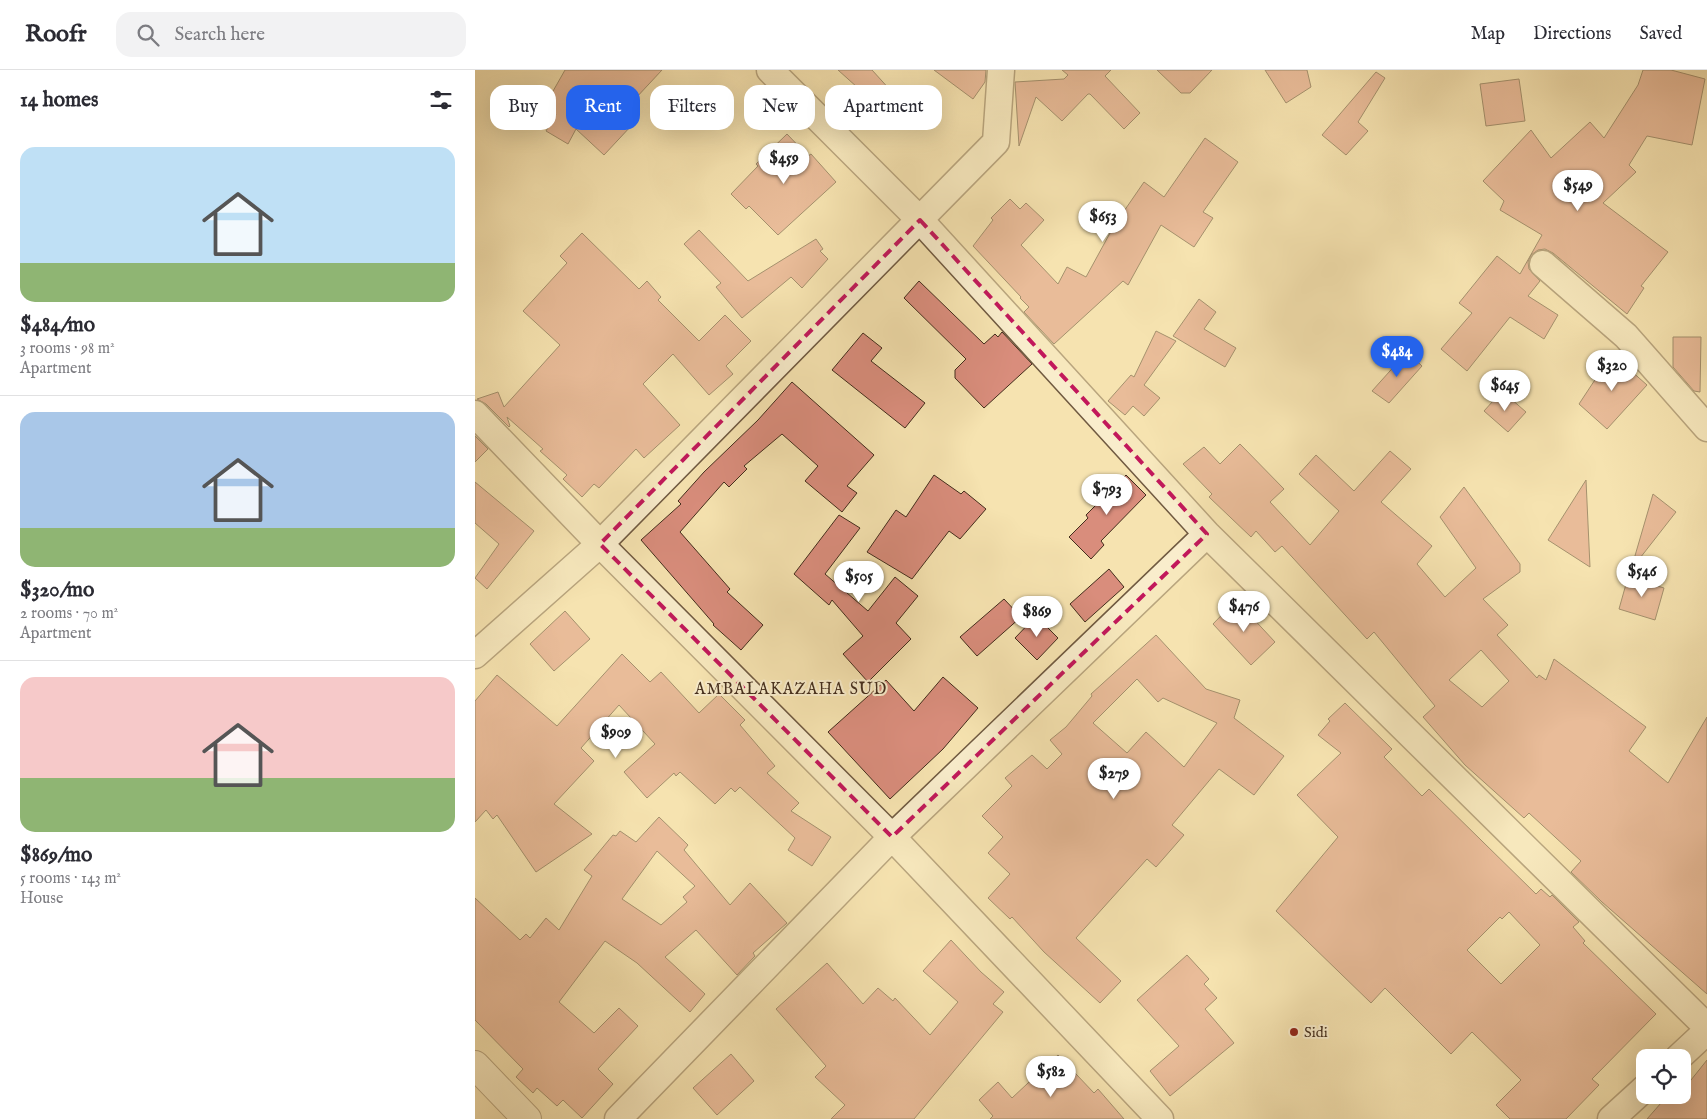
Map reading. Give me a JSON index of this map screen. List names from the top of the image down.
{
  "districts": ["AMBALAKAZAHA SUD"],
  "places": ["Sidi"],
  "page": {
    "header": "Roofr",
    "search": "Search here",
    "nav": ["Map", "Directions", "Saved"],
    "heading": "14 homes",
    "chip": [
      "Buy",
      "Rent",
      "Filters",
      "New",
      "Apartment"
    ],
    "list": [
      {
        "name": "$484/mo",
        "note": "3 rooms · 98 m² · Apartment"
      },
      {
        "name": "$320/mo",
        "note": "2 rooms · 70 m² · Apartment"
      },
      {
        "name": "$869/mo",
        "note": "5 rooms · 143 m² · House"
      }
    ],
    "price": [
      "$459",
      "$549",
      "$653",
      "$484",
      "$320",
      "$645",
      "$793",
      "$546",
      "$505",
      "$476",
      "$869",
      "$909",
      "$279",
      "$582"
    ]
  }
}
